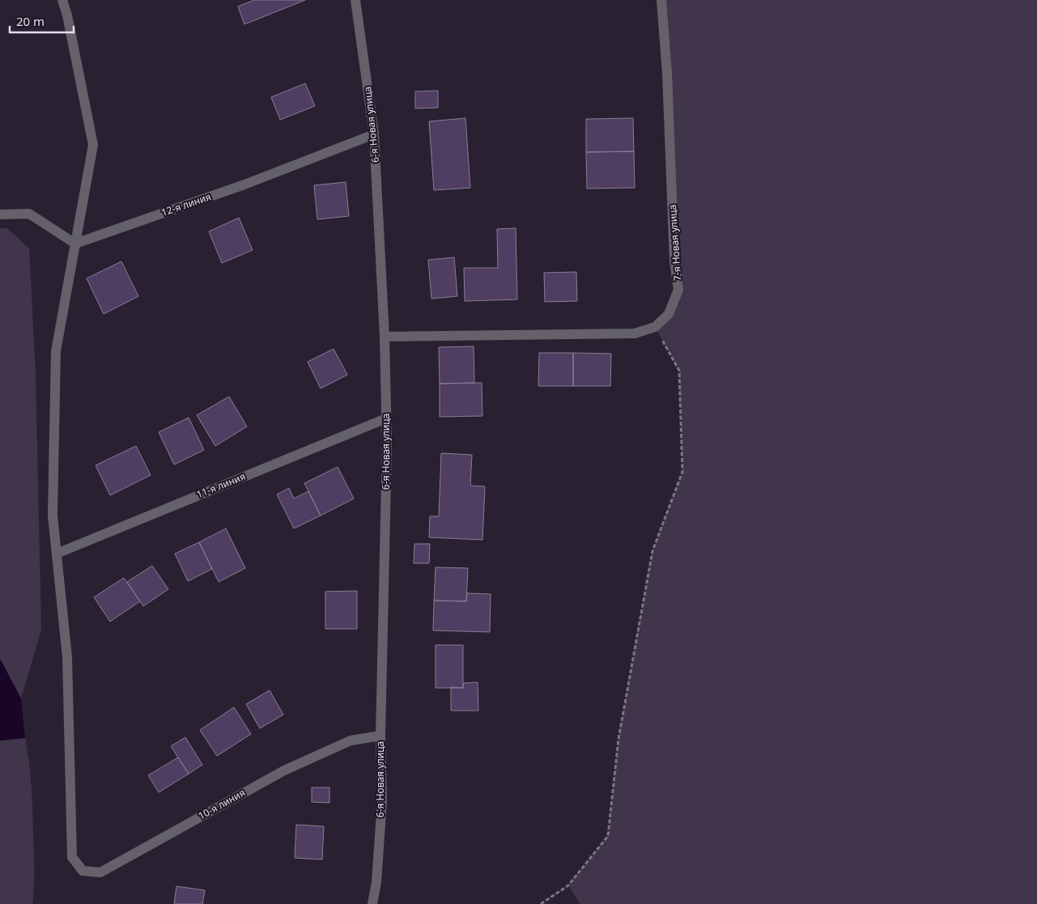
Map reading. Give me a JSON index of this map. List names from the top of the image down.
{
  "streets": {
    "street": [
      "6-я Новая улица",
      "12-я линия",
      "7-я Новая улица",
      "11-я линия",
      "10-я линия"
    ]
  },
  "crossings": [
    ["6-я Новая улица", "12-я линия"],
    ["6-я Новая улица", "7-я Новая улица"],
    ["6-я Новая улица", "11-я линия"],
    ["6-я Новая улица", "10-я линия"],
    ["11-я линия", "10-я линия"]
  ],
  "scale_bar": "20 m"
}
